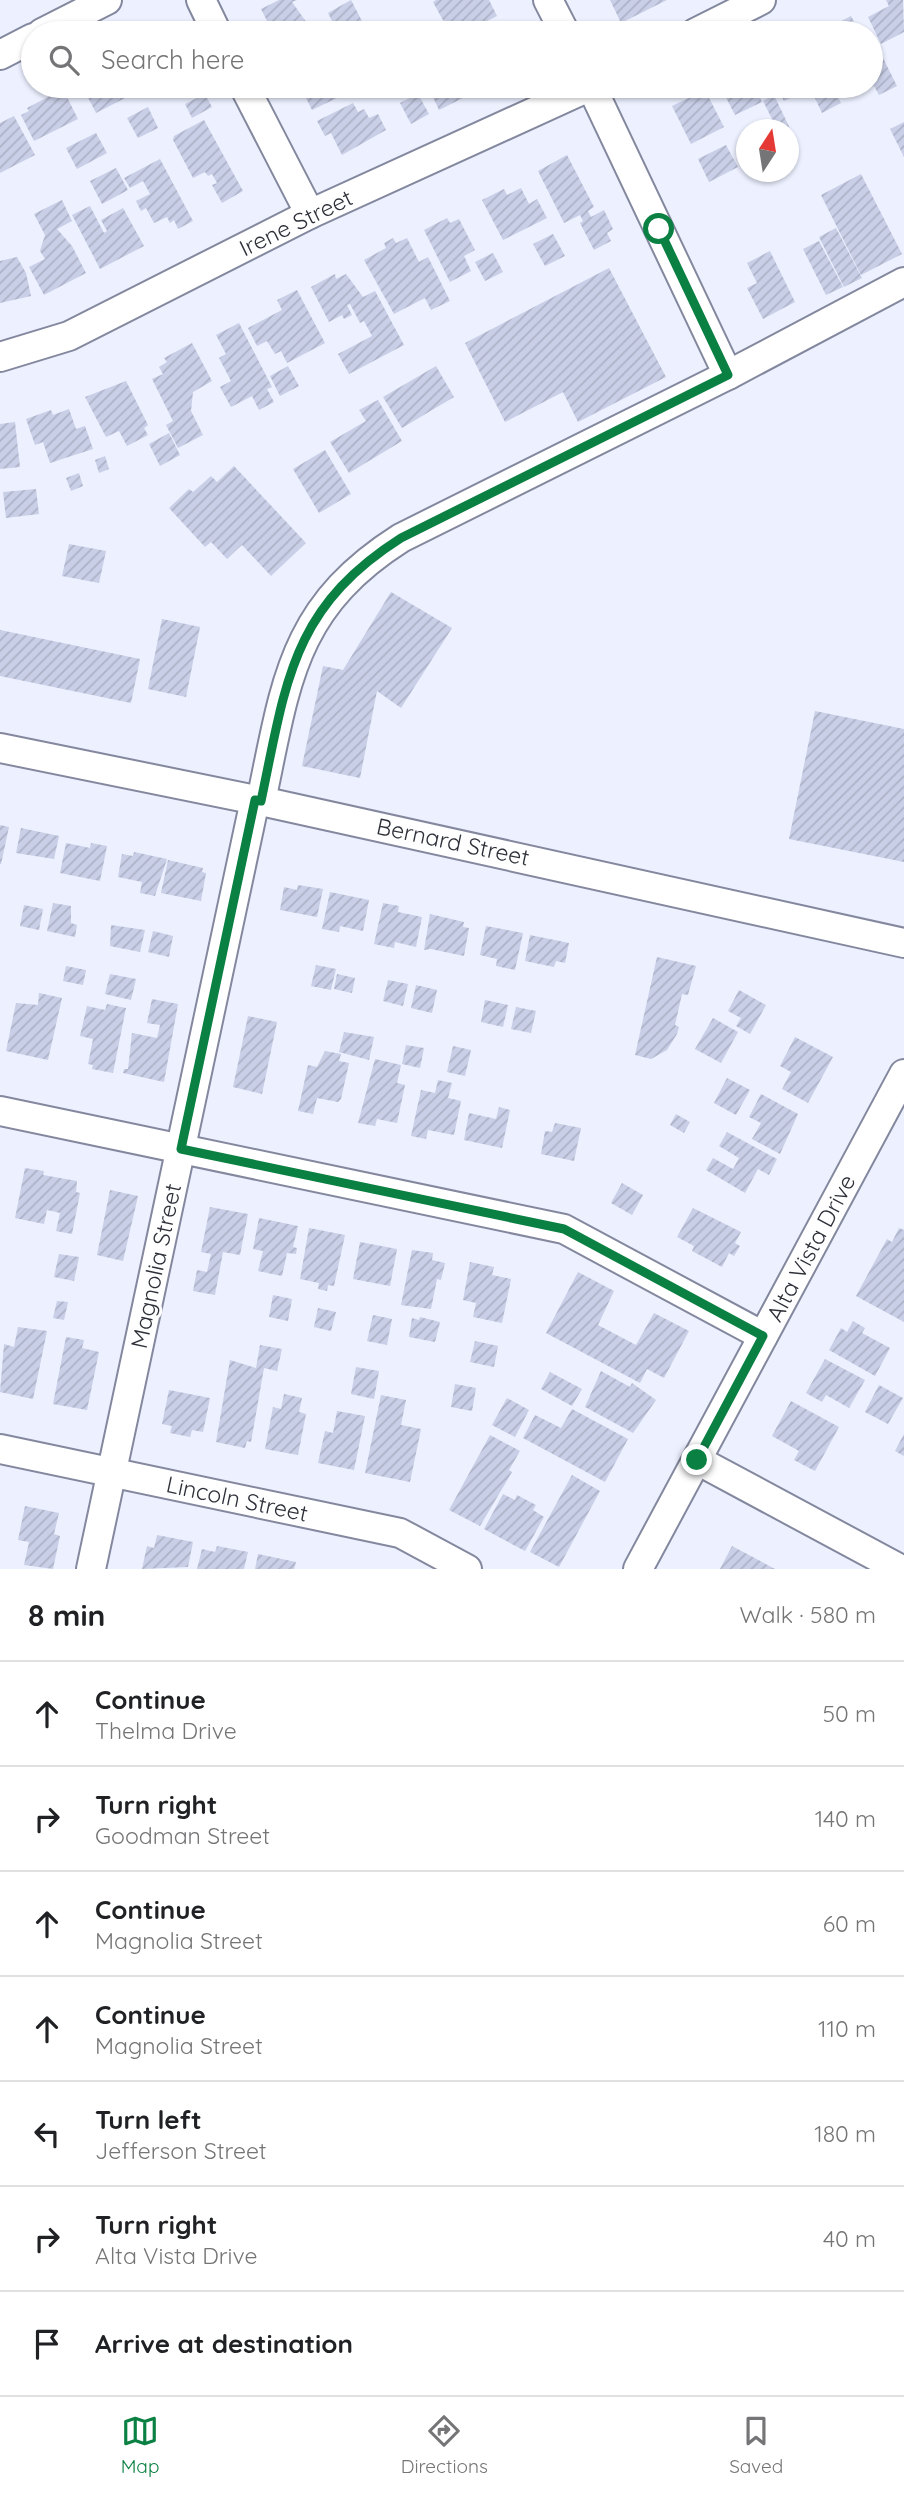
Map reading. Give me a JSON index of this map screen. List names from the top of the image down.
{
  "streets": {
    "street": [
      "Irene Street",
      "Bernard Street",
      "Alta Vista Drive",
      "Magnolia Street",
      "Lincoln Street"
    ]
  },
  "crossings": [
    ["Bernard Street", "Magnolia Street"],
    ["Magnolia Street", "Lincoln Street"]
  ],
  "north": "top",
  "page": {
    "search": "Search here",
    "heading": ["8 min", "Walk · 580 m"],
    "list": [
      ["Continue", "Thelma Drive", "50 m"],
      ["Turn right", "Goodman Street", "140 m"],
      ["Continue", "Magnolia Street", "60 m"],
      ["Continue", "Magnolia Street", "110 m"],
      ["Turn left", "Jefferson Street", "180 m"],
      ["Turn right", "Alta Vista Drive", "40 m"],
      "Arrive at destination"
    ],
    "nav": ["Map", "Directions", "Saved"]
  }
}
